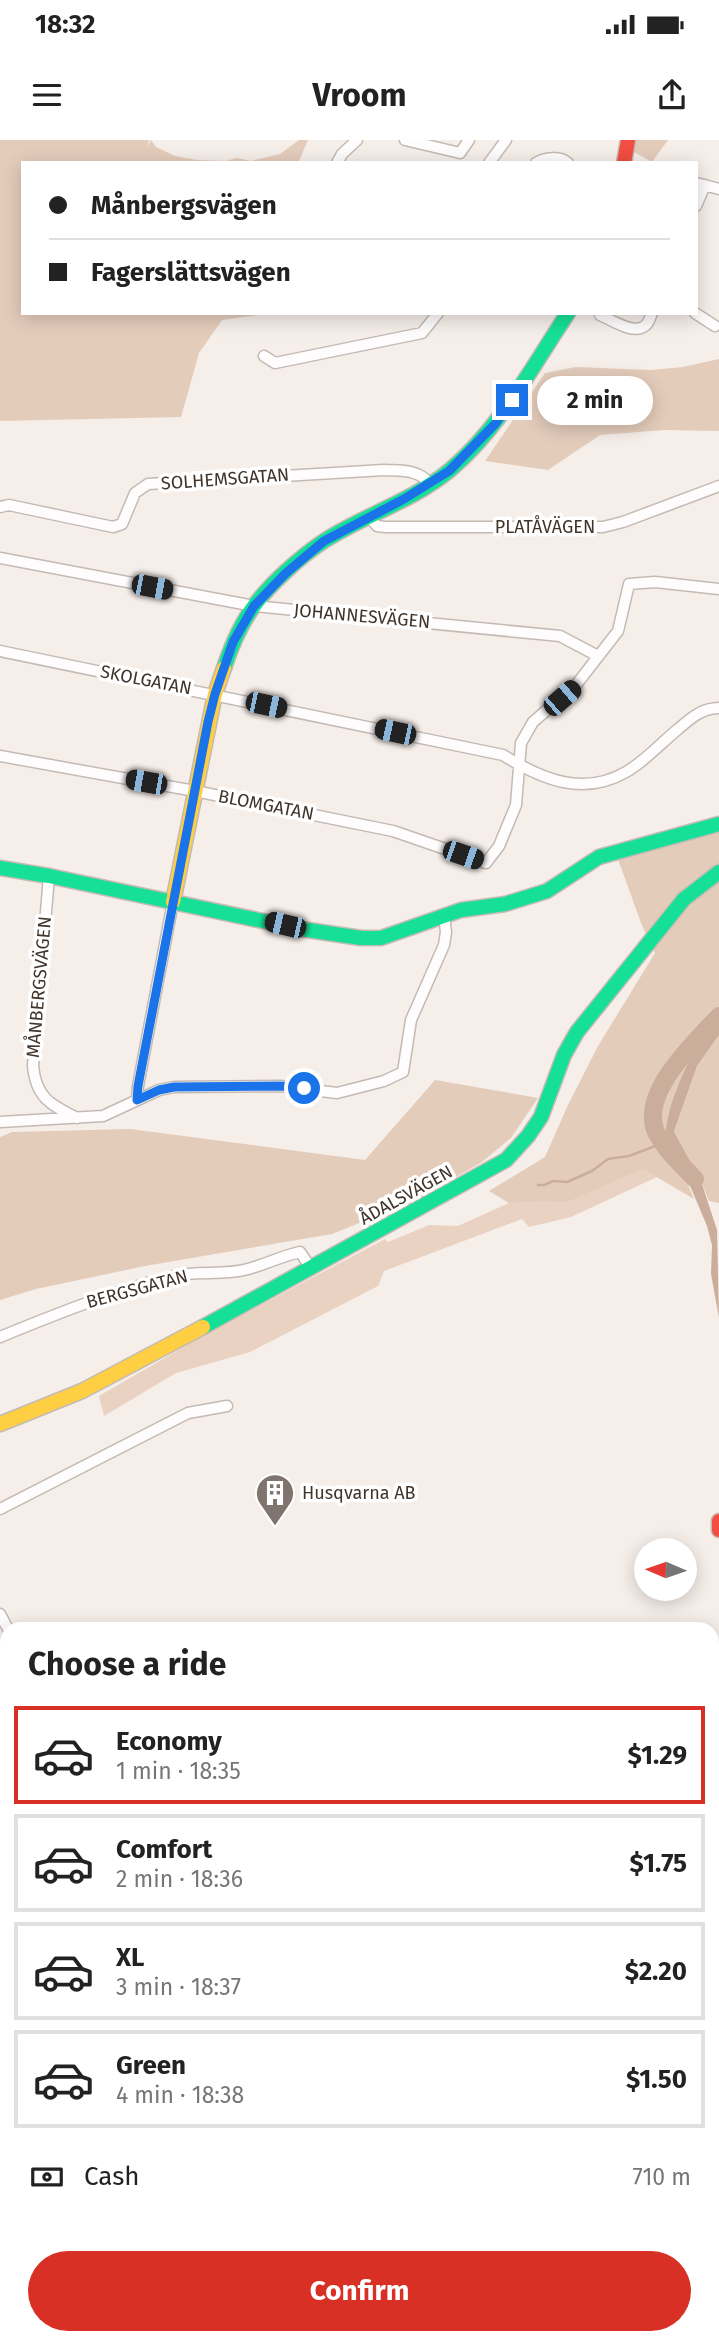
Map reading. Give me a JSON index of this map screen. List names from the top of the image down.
{
  "streets": {
    "street": [
      "SOLHEMSGATAN",
      "PLATÅVÄGEN",
      "JOHANNESVÄGEN",
      "SKOLGATAN",
      "BLOMGATAN",
      "MÅNBERGSVÄGEN",
      "ÅDALSVÄGEN",
      "BERGSGATAN"
    ]
  },
  "crossings": [
    ["SKOLGATAN", "BLOMGATAN"],
    ["ÅDALSVÄGEN", "BERGSGATAN"]
  ],
  "places": {
    "building": ["Husqvarna AB"]
  },
  "north": "left",
  "page": {
    "status": "18:32",
    "header": "Vroom",
    "banner": ["Månbergsvägen", "Fagerslättsvägen"],
    "bubble": "2 min",
    "heading": "Choose a ride",
    "list": [
      {
        "name": "Economy",
        "note": "1 min · 18:35",
        "value": "$1.29"
      },
      {
        "name": "Comfort",
        "note": "2 min · 18:36",
        "value": "$1.75"
      },
      {
        "name": "XL",
        "note": "3 min · 18:37",
        "value": "$2.20"
      },
      {
        "name": "Green",
        "note": "4 min · 18:38",
        "value": "$1.50"
      }
    ],
    "pay": ["Cash", "710 m"],
    "buttons": "Confirm"
  }
}
